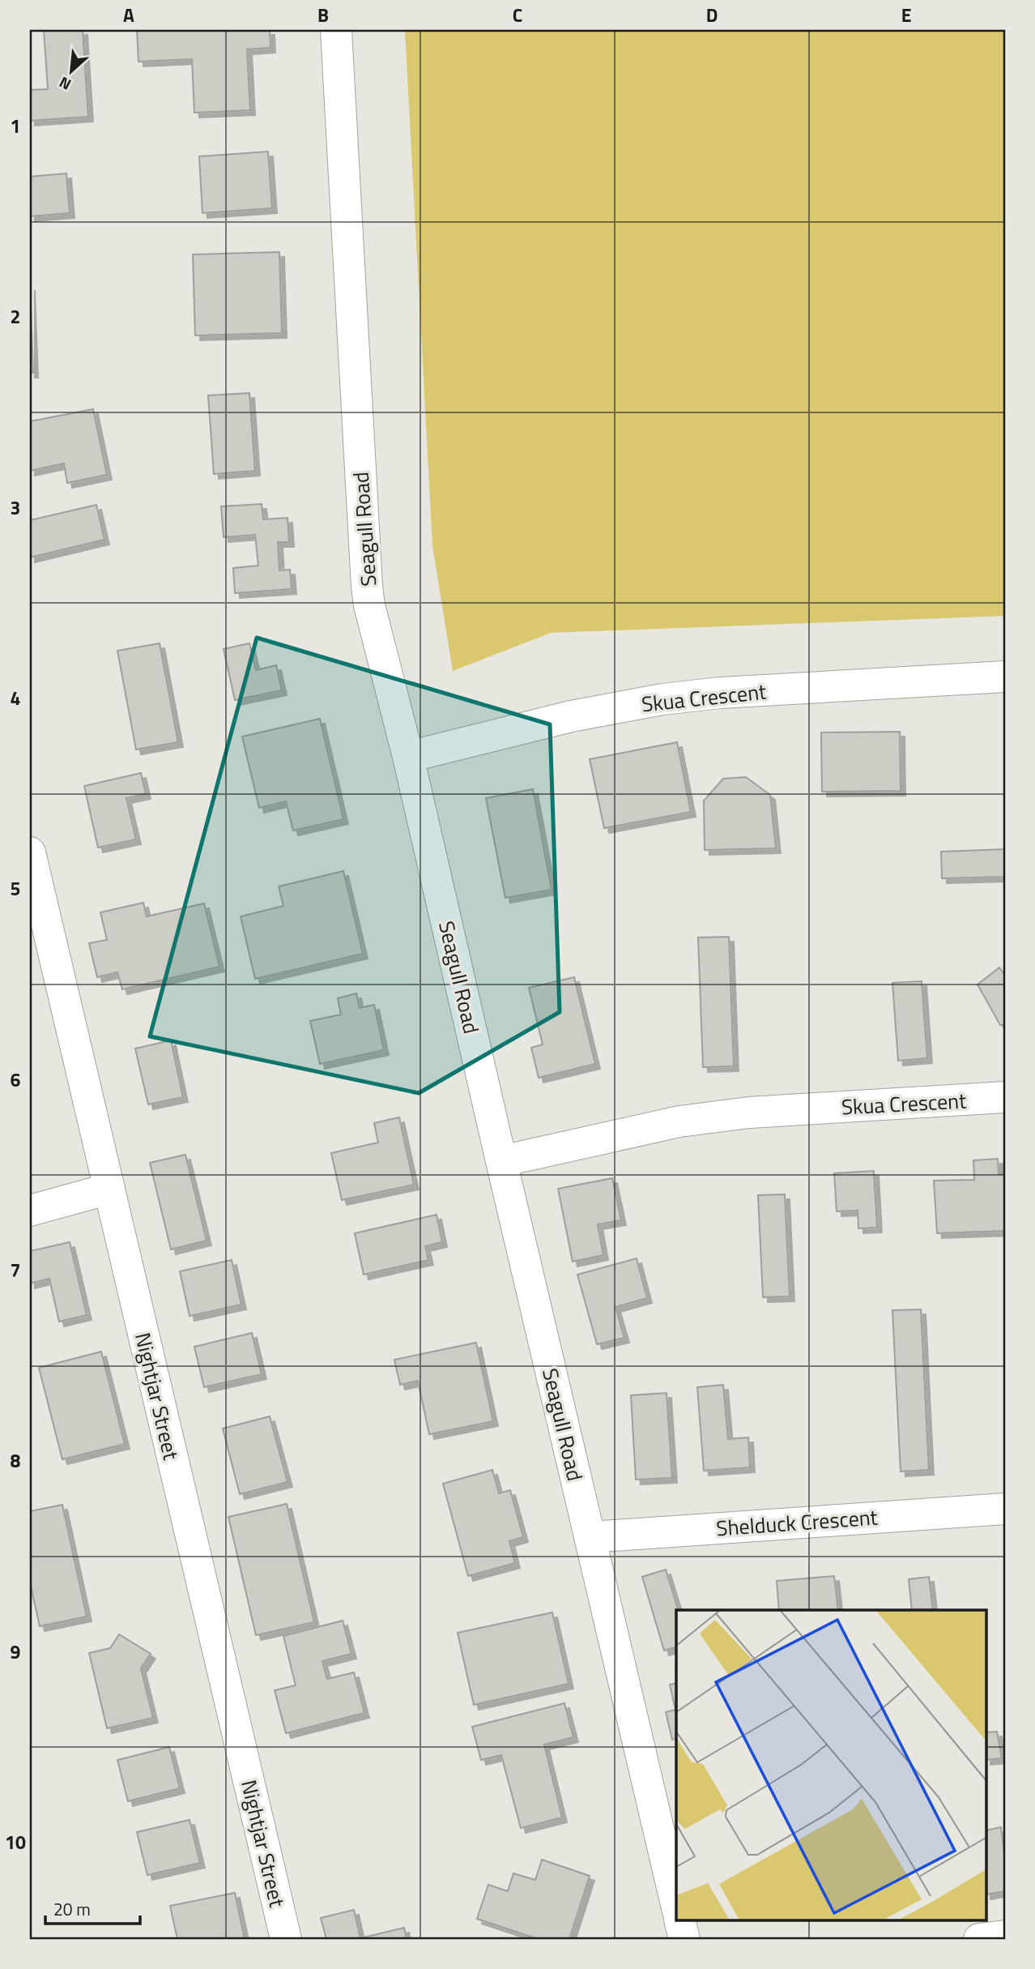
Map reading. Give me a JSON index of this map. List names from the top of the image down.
{
  "streets": {
    "street": [
      "Seagull Road",
      "Skua Crescent",
      "Nightjar Street",
      "Shelduck Crescent"
    ]
  },
  "crossings": [
    ["Seagull Road", "Skua Crescent"],
    ["Seagull Road", "Shelduck Crescent"]
  ],
  "scale_bar": "20 m",
  "north": "bottom left",
  "grid": {
    "columns": [
      "A",
      "B",
      "C",
      "D",
      "E"
    ],
    "rows": [
      "1",
      "2",
      "3",
      "4",
      "5",
      "6",
      "7",
      "8",
      "9",
      "10"
    ]
  }
}
